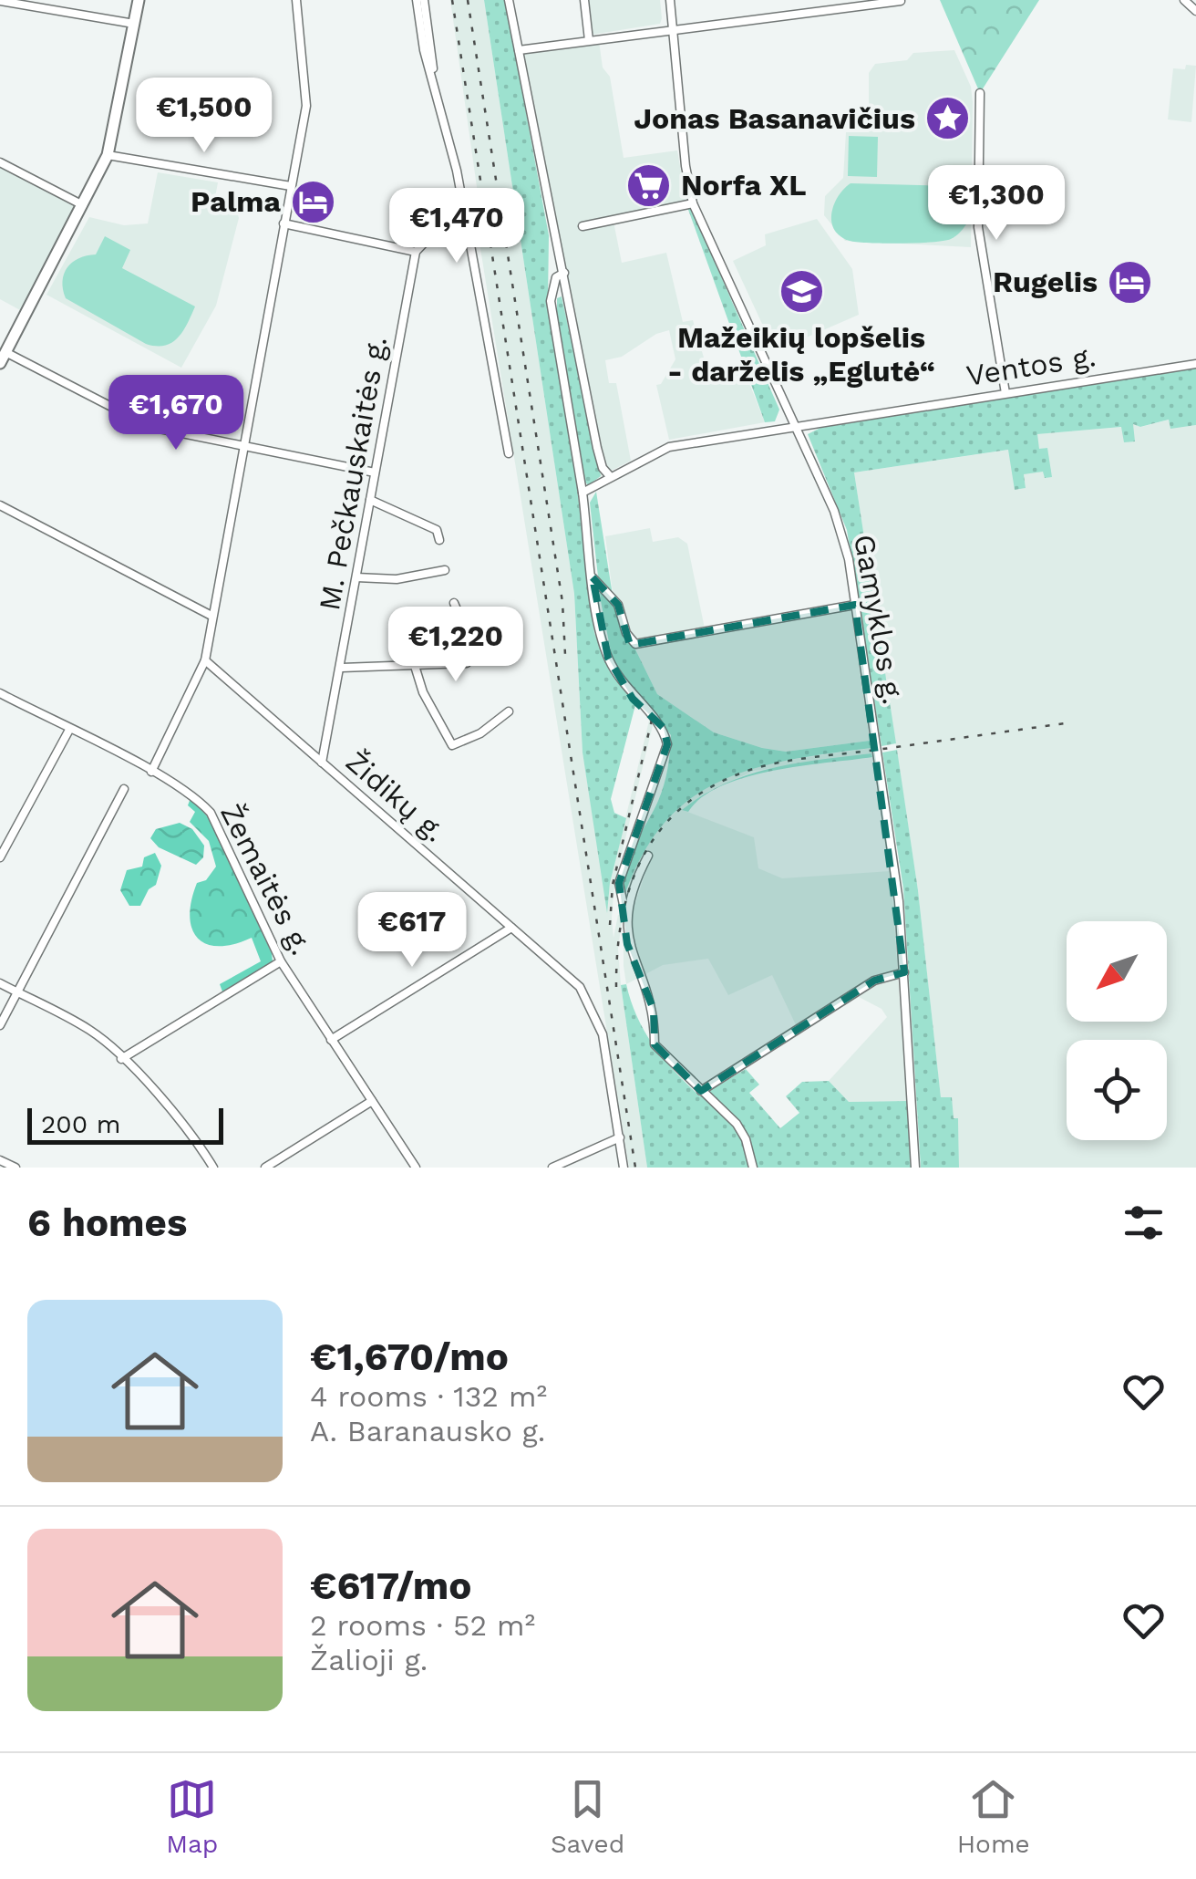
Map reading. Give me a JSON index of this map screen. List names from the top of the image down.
{
  "streets": {
    "street": [
      "Ventos g.",
      "M. Pečkauskaitės g.",
      "Gamyklos g.",
      "Židikų g.",
      "Žemaitės g."
    ]
  },
  "crossings": [
    ["Ventos g.", "Gamyklos g."],
    ["M. Pečkauskaitės g.", "Židikų g."]
  ],
  "places": {
    "place": ["Jonas Basanavičius"],
    "supermarket": ["Norfa XL"],
    "hotel": ["Palma", "Rugelis"],
    "school or university": ["Mažeikių lopšelis - darželis „Eglutė“"]
  },
  "scale_bar": "200 m",
  "north": "bottom left",
  "page": {
    "price": [
      "€1,500",
      "€1,300",
      "€1,470",
      "€1,670",
      "€1,220",
      "€617"
    ],
    "scale": "200 m",
    "heading": "6 homes",
    "list": [
      {
        "name": "€1,670/mo",
        "note": "4 rooms · 132 m² · A. Baranausko g."
      },
      {
        "name": "€617/mo",
        "note": "2 rooms · 52 m² · Žalioji g."
      }
    ],
    "tabs": ["Map", "Saved", "Home"]
  }
}
